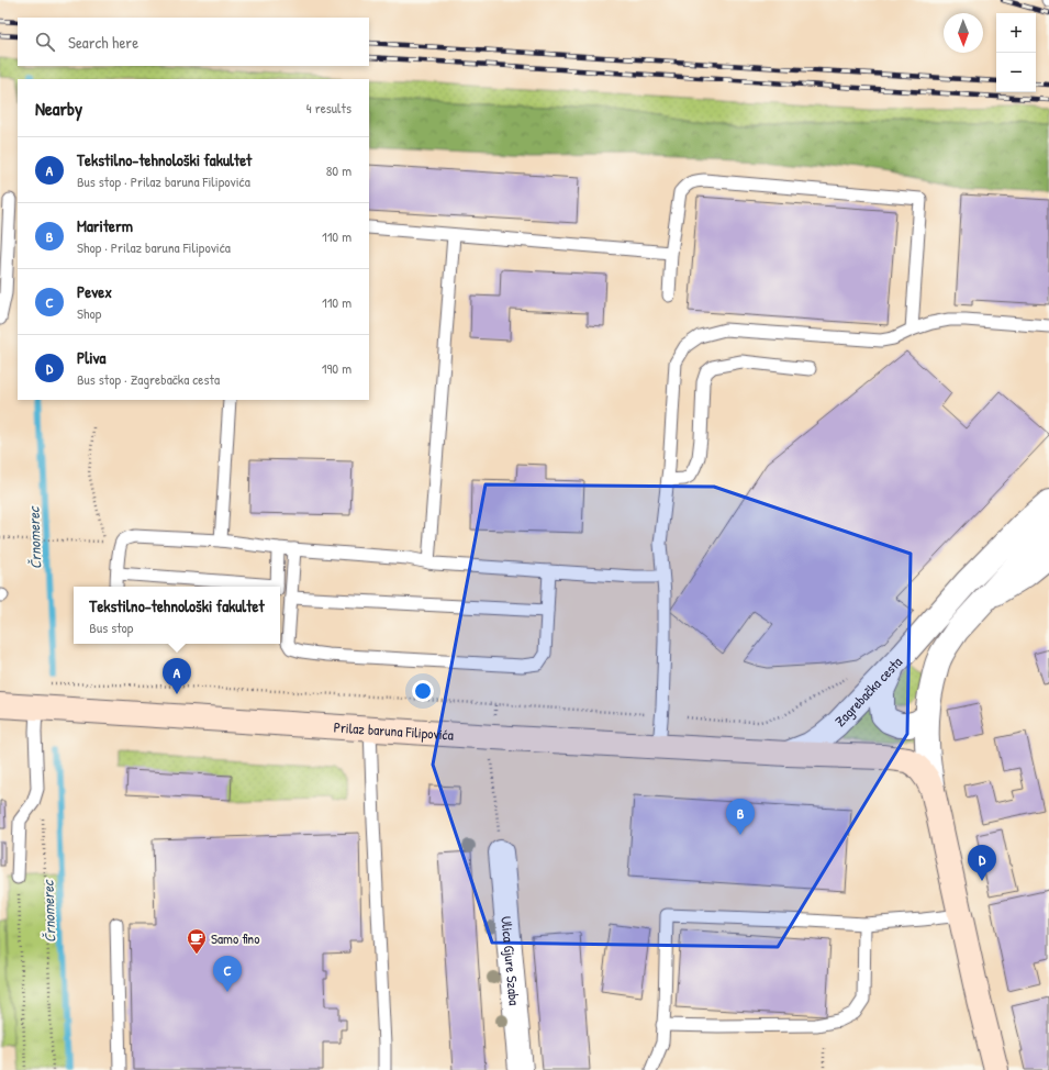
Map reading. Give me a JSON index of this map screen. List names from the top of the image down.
{
  "streets": {
    "main road": ["Prilaz baruna Filipovića"],
    "street": ["Zagrebačka cesta", "Ulica Gjure Szaba"]
  },
  "crossings": [
    ["Zagrebačka cesta", "Prilaz baruna Filipovića"]
  ],
  "water": ["Črnomerec"],
  "places": {
    "cafe": ["Samo fino"]
  },
  "north": "bottom",
  "page": {
    "map_buttons": ["+", "−"],
    "search": "Search here",
    "heading": ["Nearby", "4 results"],
    "list": [
      {
        "mark": "A",
        "name": "Tekstilno-tehnološki fakultet",
        "note": "Bus stop · Prilaz baruna Filipovića",
        "value": "80 m"
      },
      {
        "mark": "B",
        "name": "Mariterm",
        "note": "Shop · Prilaz baruna Filipovića",
        "value": "110 m"
      },
      {
        "mark": "C",
        "name": "Pevex",
        "note": "Shop",
        "value": "110 m"
      },
      {
        "mark": "D",
        "name": "Pliva",
        "note": "Bus stop · Zagrebačka cesta",
        "value": "190 m"
      }
    ],
    "popup": ["Tekstilno-tehnološki fakultet", "Bus stop"],
    "pins": [
      "A",
      "B",
      "D",
      "C"
    ]
  }
}
